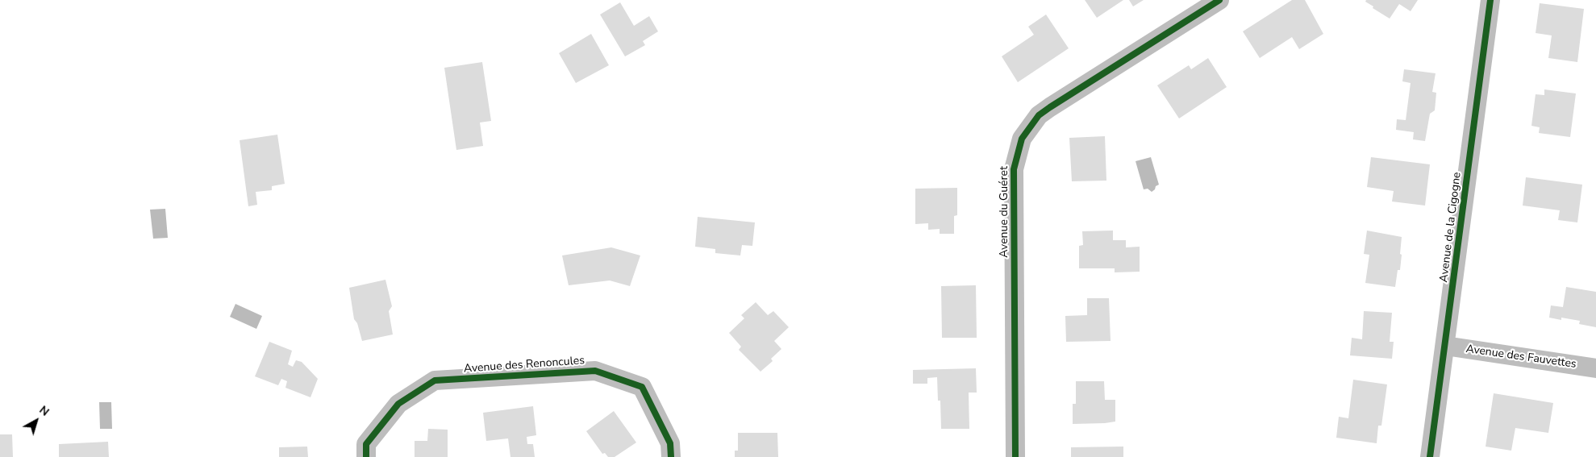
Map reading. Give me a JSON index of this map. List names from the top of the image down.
{
  "streets": {
    "street": [
      "Avenue du Guéret",
      "Avenue de la Cigogne",
      "Avenue des Fauvettes",
      "Avenue des Renoncules"
    ]
  },
  "crossings": [
    ["Avenue de la Cigogne", "Avenue des Fauvettes"]
  ],
  "north": "top right"
}
